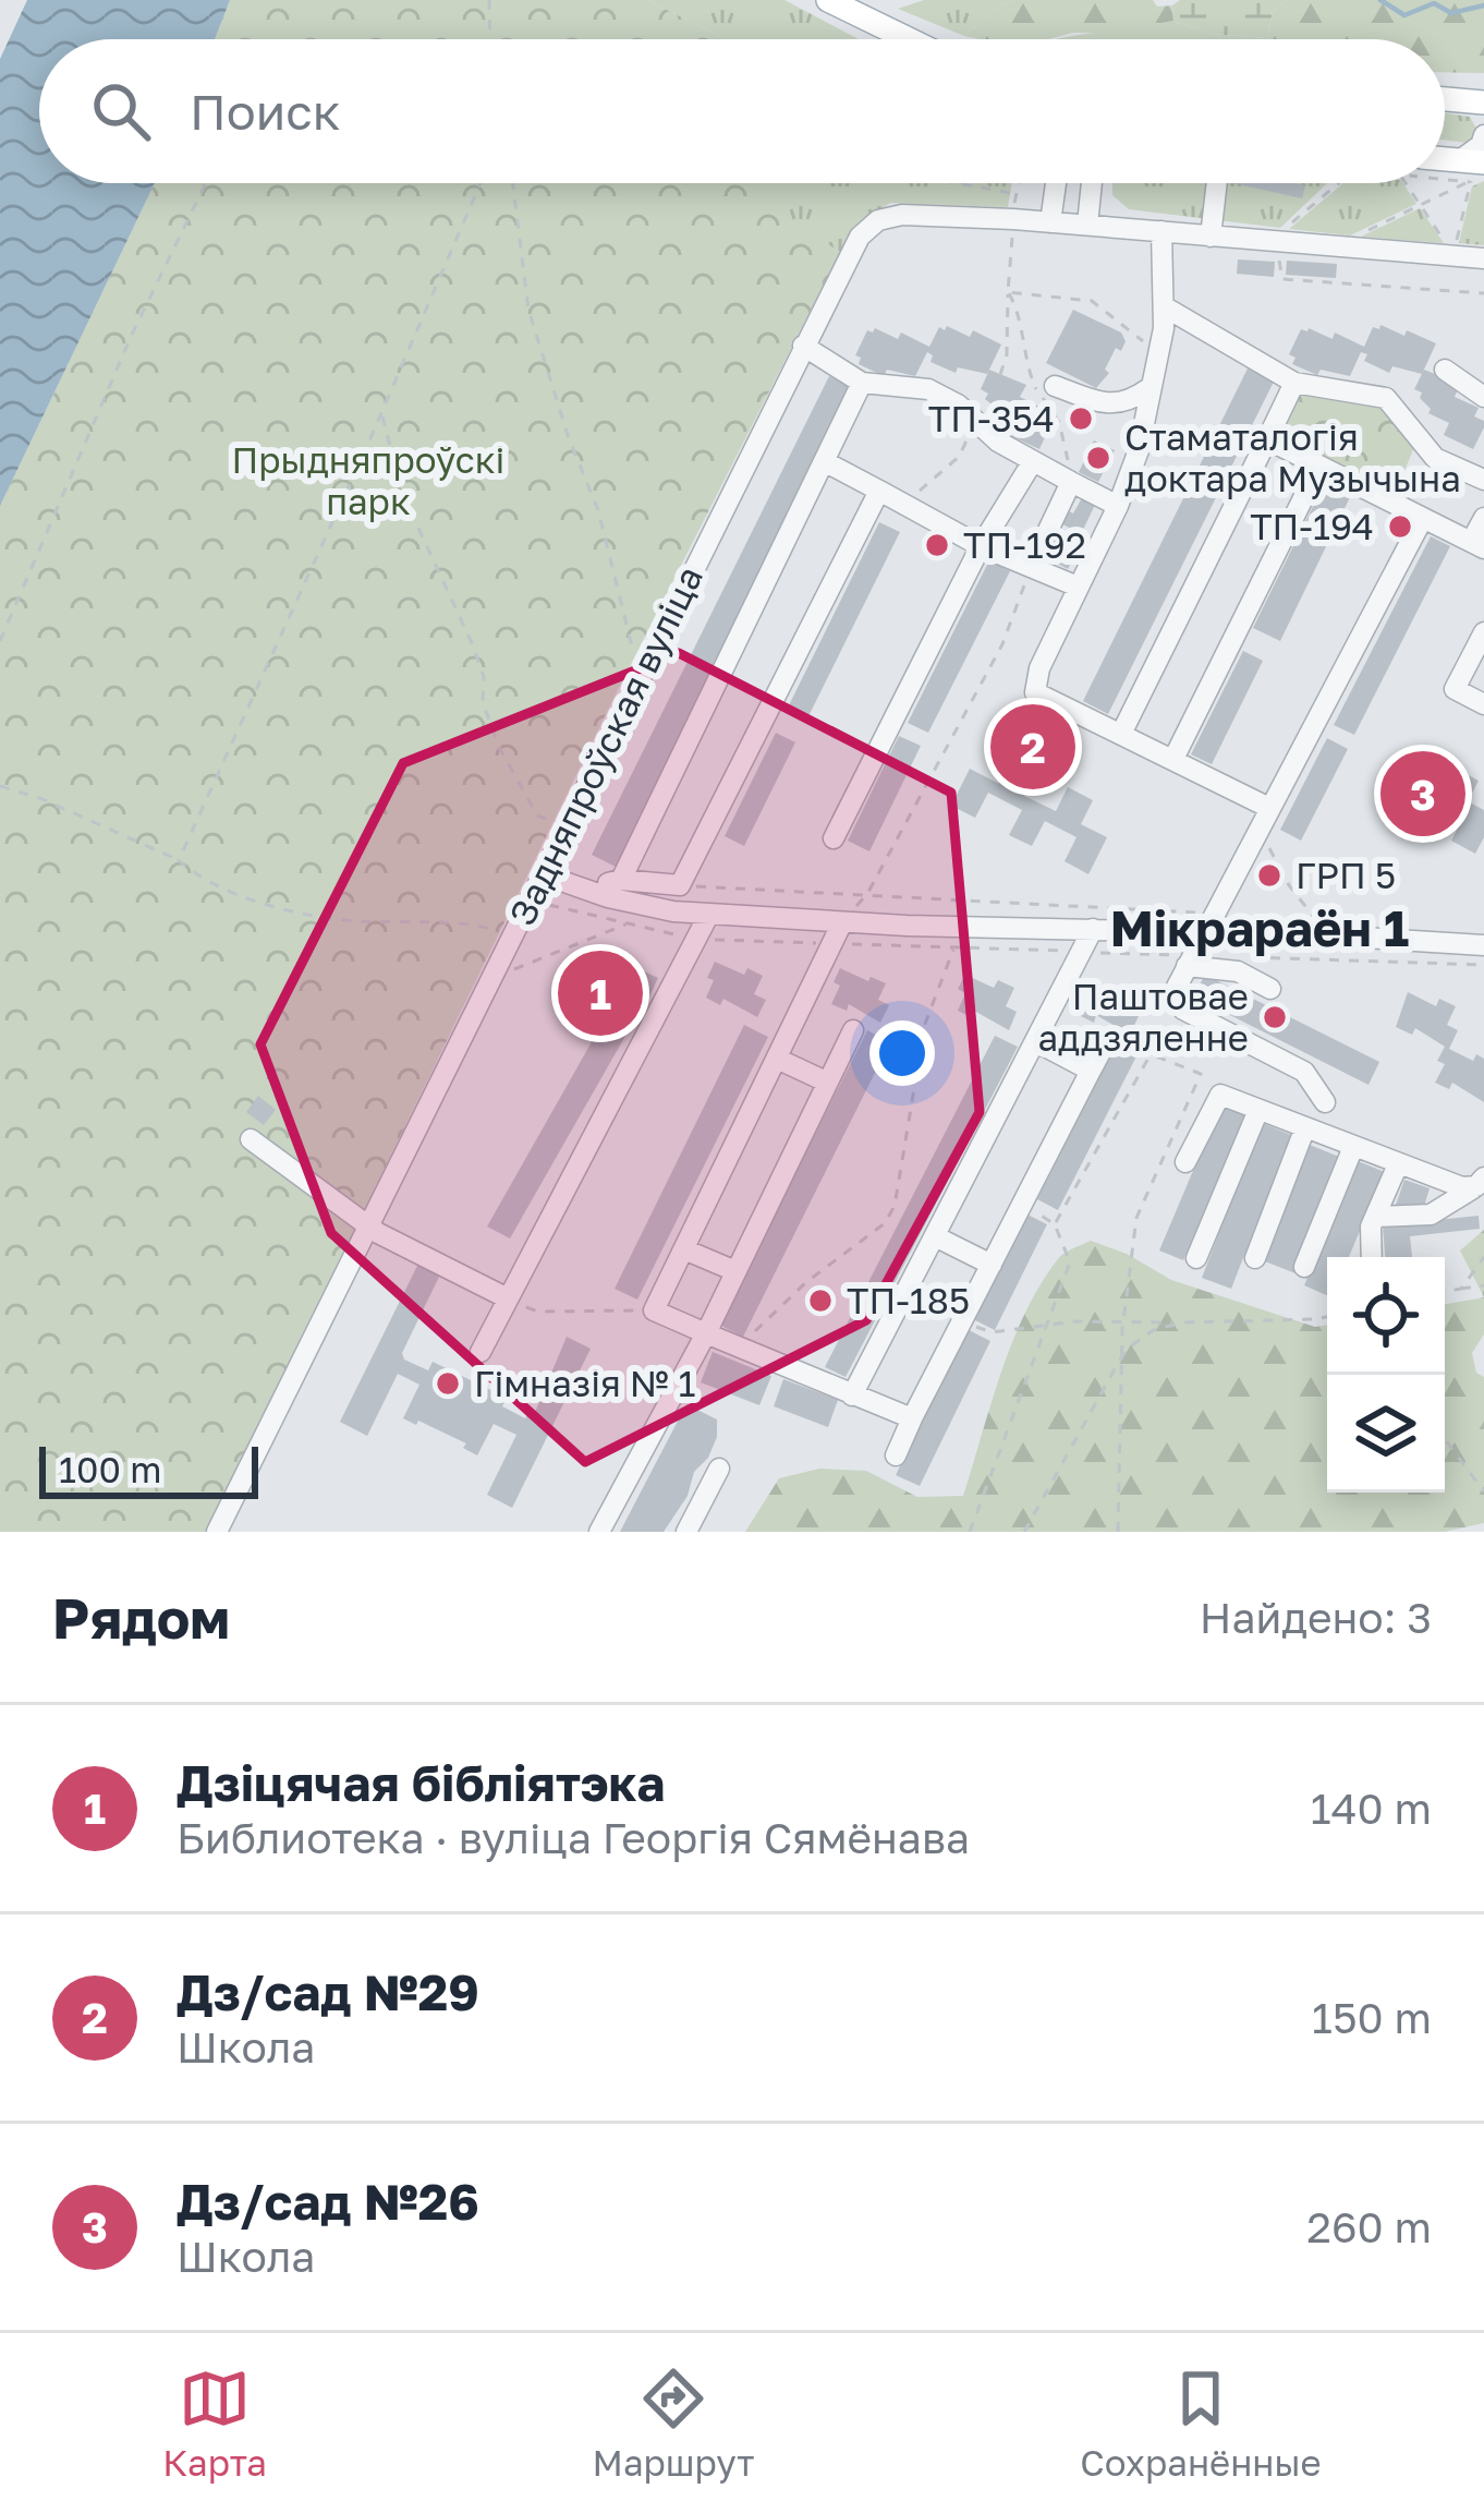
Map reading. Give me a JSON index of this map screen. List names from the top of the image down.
{
  "streets": {
    "street": ["Задняпроўская вуліца"]
  },
  "districts": ["Мікрараён 1"],
  "parks": ["Прыдняпроўскі парк"],
  "places": [
    "ТП-354",
    "Стаматалогія доктара Музычына",
    "ТП-194",
    "ТП-192",
    "ГРП 5",
    "Паштовае аддзяленне",
    "ТП-185",
    "Гімназія № 1"
  ],
  "scale_bar": "100 m",
  "page": {
    "search": "Поиск",
    "pins": ["2", "3", "1"],
    "scale": "100 m",
    "heading": ["Рядом", "Найдено: 3"],
    "list": [
      {
        "mark": "1",
        "name": "Дзіцячая бібліятэка",
        "note": "Библиотека · вуліца Георгія Сямёнава",
        "value": "140 m"
      },
      {
        "mark": "2",
        "name": "Дз/сад №29",
        "note": "Школа",
        "value": "150 m"
      },
      {
        "mark": "3",
        "name": "Дз/сад №26",
        "note": "Школа",
        "value": "260 m"
      }
    ],
    "nav": ["Карта", "Маршрут", "Сохранённые"]
  }
}
